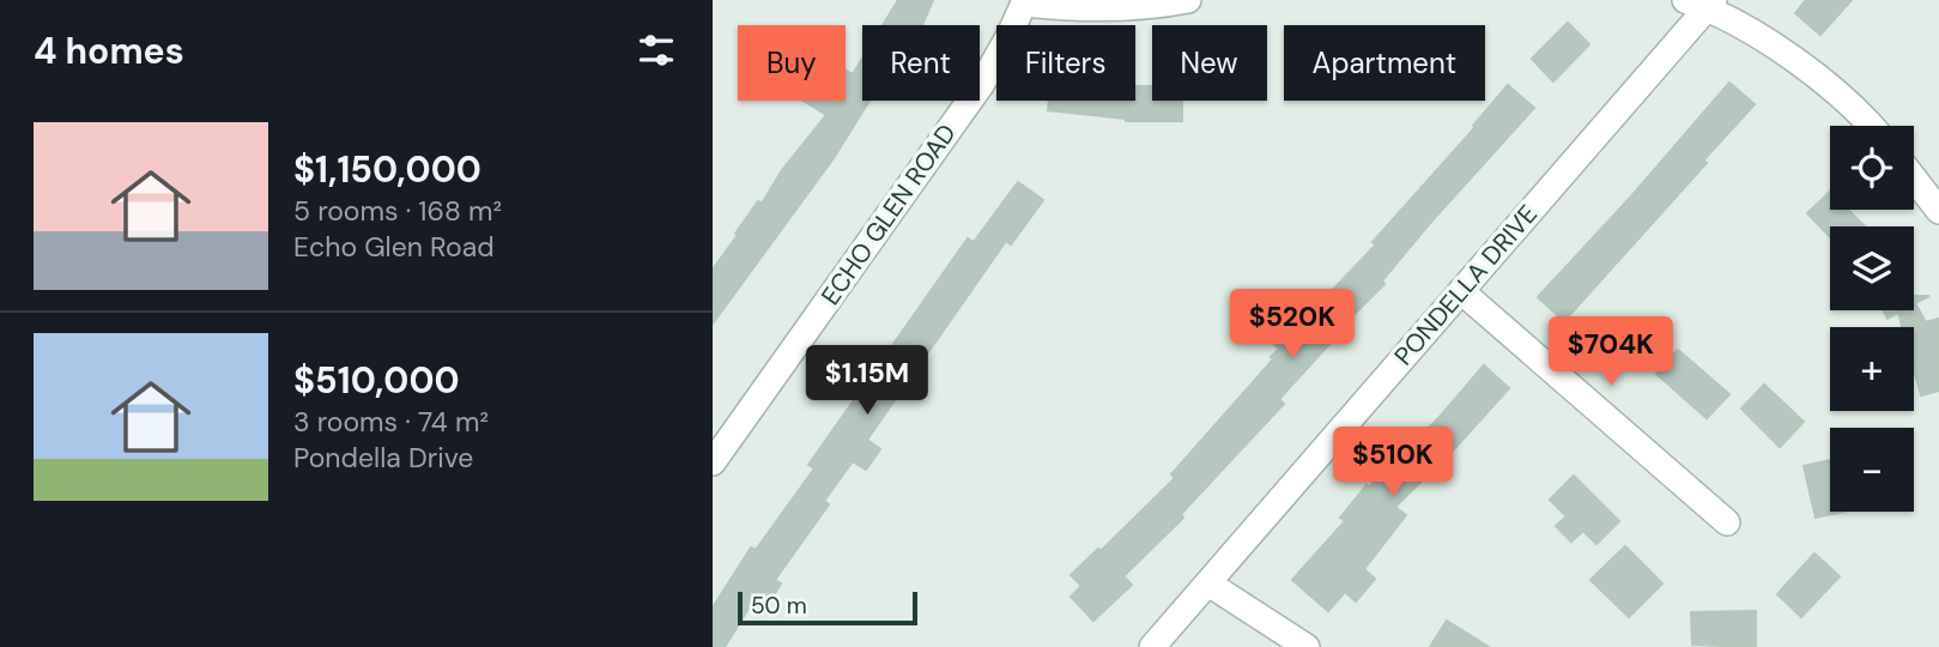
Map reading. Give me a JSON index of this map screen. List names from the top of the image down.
{
  "streets": {
    "street": ["ECHO GLEN ROAD", "PONDELLA DRIVE"]
  },
  "scale_bar": "50 m",
  "page": {
    "heading": "4 homes",
    "chip": [
      "Buy",
      "Rent",
      "Filters",
      "New",
      "Apartment"
    ],
    "list": [
      {
        "name": "$1,150,000",
        "note": "5 rooms · 168 m² · Echo Glen Road"
      },
      {
        "name": "$510,000",
        "note": "3 rooms · 74 m² · Pondella Drive"
      }
    ],
    "map_buttons": ["+", "−"],
    "price": [
      "$520K",
      "$704K",
      "$1.15M",
      "$510K"
    ],
    "scale": "50 m"
  }
}
